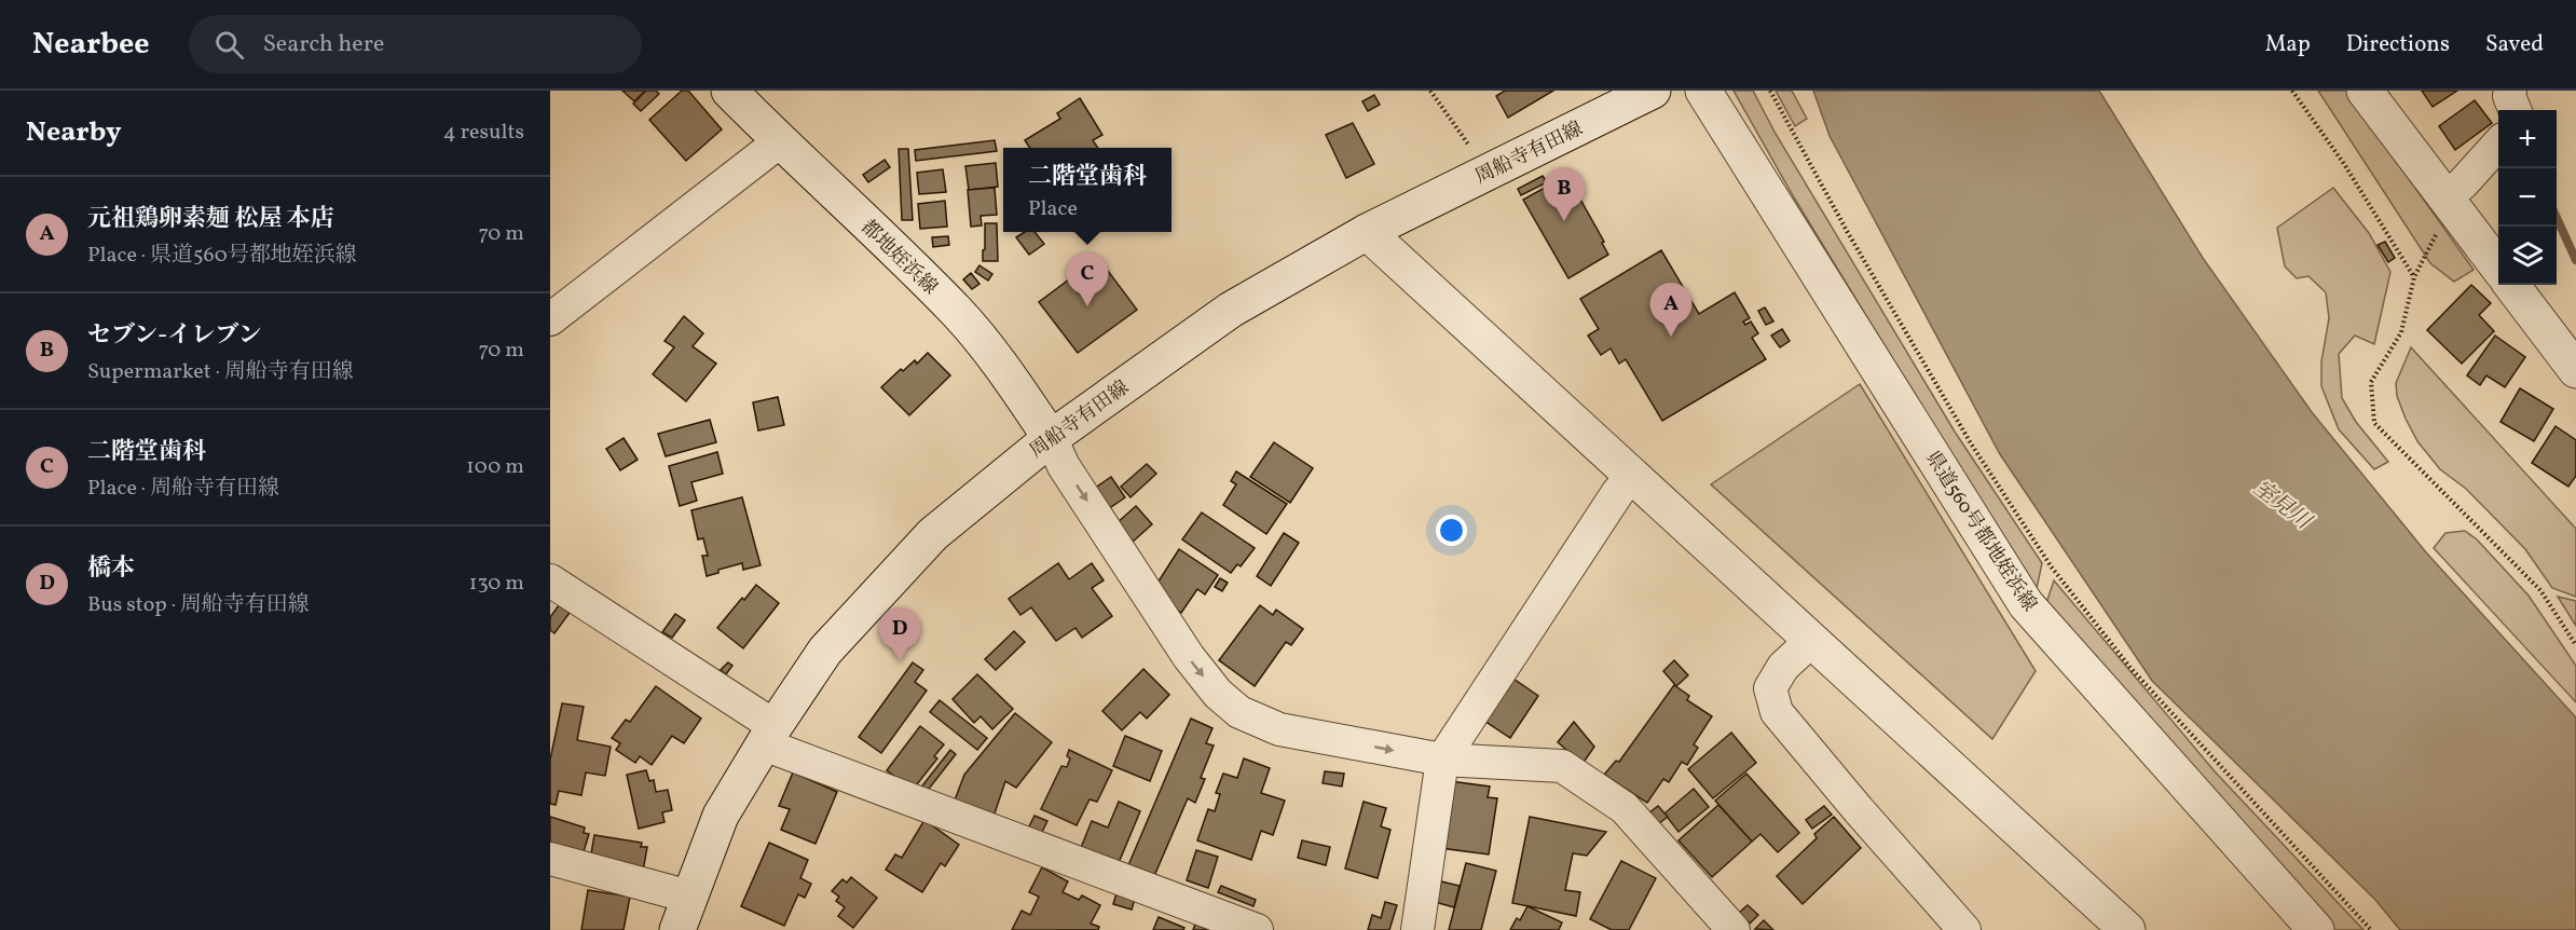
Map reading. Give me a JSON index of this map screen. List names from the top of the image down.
{
  "streets": {
    "street": ["周船寺有田線", "都地姪浜線", "県道560号都地姪浜線"]
  },
  "crossings": [
    ["周船寺有田線", "都地姪浜線"]
  ],
  "water": ["室見川"],
  "page": {
    "header": "Nearbee",
    "search": "Search here",
    "nav": ["Map", "Directions", "Saved"],
    "heading": ["Nearby", "4 results"],
    "map_buttons": ["+", "−"],
    "popup": ["二階堂歯科", "Place"],
    "pins": [
      "B",
      "C",
      "A",
      "D"
    ],
    "list": [
      {
        "mark": "A",
        "name": "元祖鶏卵素麺 松屋 本店",
        "note": "Place · 県道560号都地姪浜線",
        "value": "70 m"
      },
      {
        "mark": "B",
        "name": "セブン-イレブン",
        "note": "Supermarket · 周船寺有田線",
        "value": "70 m"
      },
      {
        "mark": "C",
        "name": "二階堂歯科",
        "note": "Place · 周船寺有田線",
        "value": "100 m"
      },
      {
        "mark": "D",
        "name": "橋本",
        "note": "Bus stop · 周船寺有田線",
        "value": "130 m"
      }
    ]
  }
}
